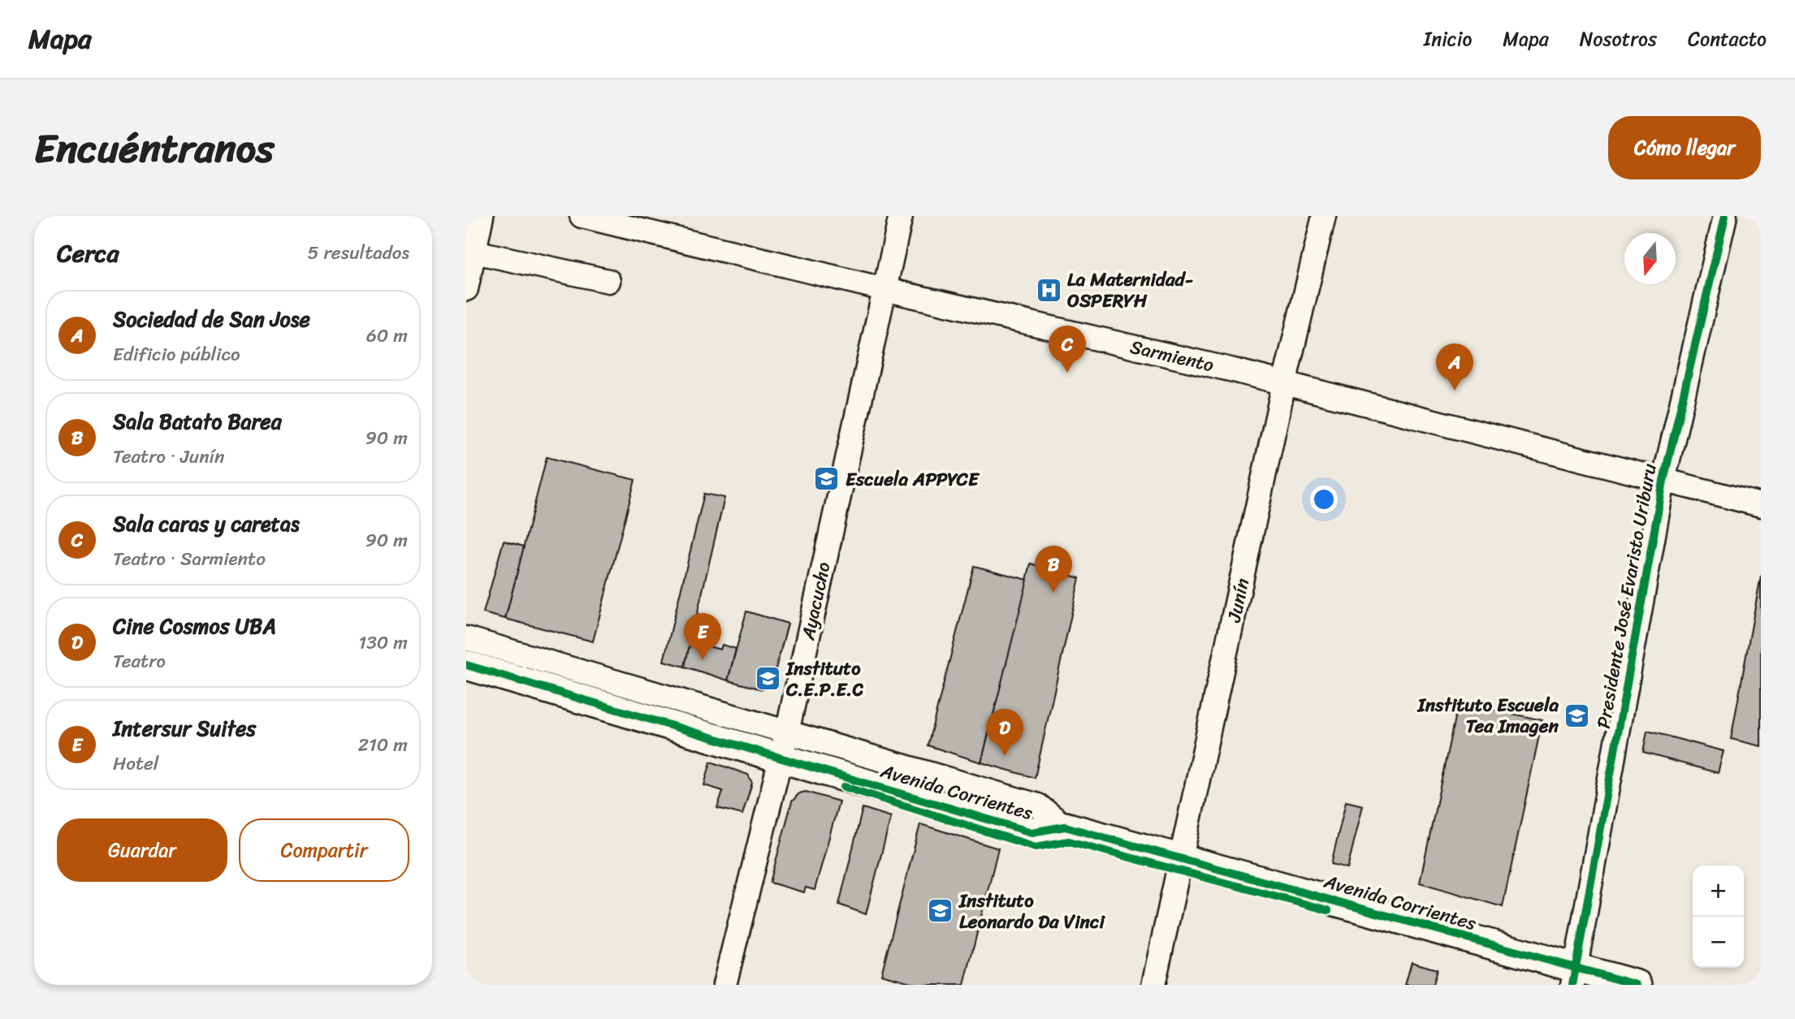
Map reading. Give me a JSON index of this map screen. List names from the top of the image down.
{
  "streets": {
    "main road": ["Avenida Corrientes"],
    "street": [
      "Sarmiento",
      "Presidente José Evaristo Uriburu",
      "Junín",
      "Ayacucho"
    ]
  },
  "crossings": [
    ["Sarmiento", "Presidente José Evaristo Uriburu"],
    ["Sarmiento", "Junín"],
    ["Sarmiento", "Ayacucho"],
    ["Presidente José Evaristo Uriburu", "Avenida Corrientes"],
    ["Junín", "Avenida Corrientes"],
    ["Ayacucho", "Avenida Corrientes"]
  ],
  "places": {
    "hospital": ["La Maternidad- OSPERYH"],
    "school or university": [
      "Escuela APPYCE",
      "Instituto C.E.P.E.C",
      "Instituto Escuela Tea Imagen",
      "Instituto Leonardo Da Vinci"
    ]
  },
  "north": "bottom",
  "page": {
    "header": "Mapa",
    "nav": [
      "Inicio",
      "Mapa",
      "Nosotros",
      "Contacto"
    ],
    "title": "Encuéntranos",
    "buttons": [
      "Cómo llegar",
      ["Guardar", "Compartir"]
    ],
    "heading": ["Cerca", "5 resultados"],
    "list": [
      {
        "mark": "A",
        "name": "Sociedad de San Jose",
        "note": "Edificio público",
        "value": "60 m"
      },
      {
        "mark": "B",
        "name": "Sala Batato Barea",
        "note": "Teatro · Junín",
        "value": "90 m"
      },
      {
        "mark": "C",
        "name": "Sala caras y caretas",
        "note": "Teatro · Sarmiento",
        "value": "90 m"
      },
      {
        "mark": "D",
        "name": "Cine Cosmos UBA",
        "note": "Teatro",
        "value": "130 m"
      },
      {
        "mark": "E",
        "name": "Intersur Suites",
        "note": "Hotel",
        "value": "210 m"
      }
    ],
    "pins": [
      "C",
      "A",
      "B",
      "E",
      "D"
    ],
    "map_buttons": ["+", "−"]
  }
}
